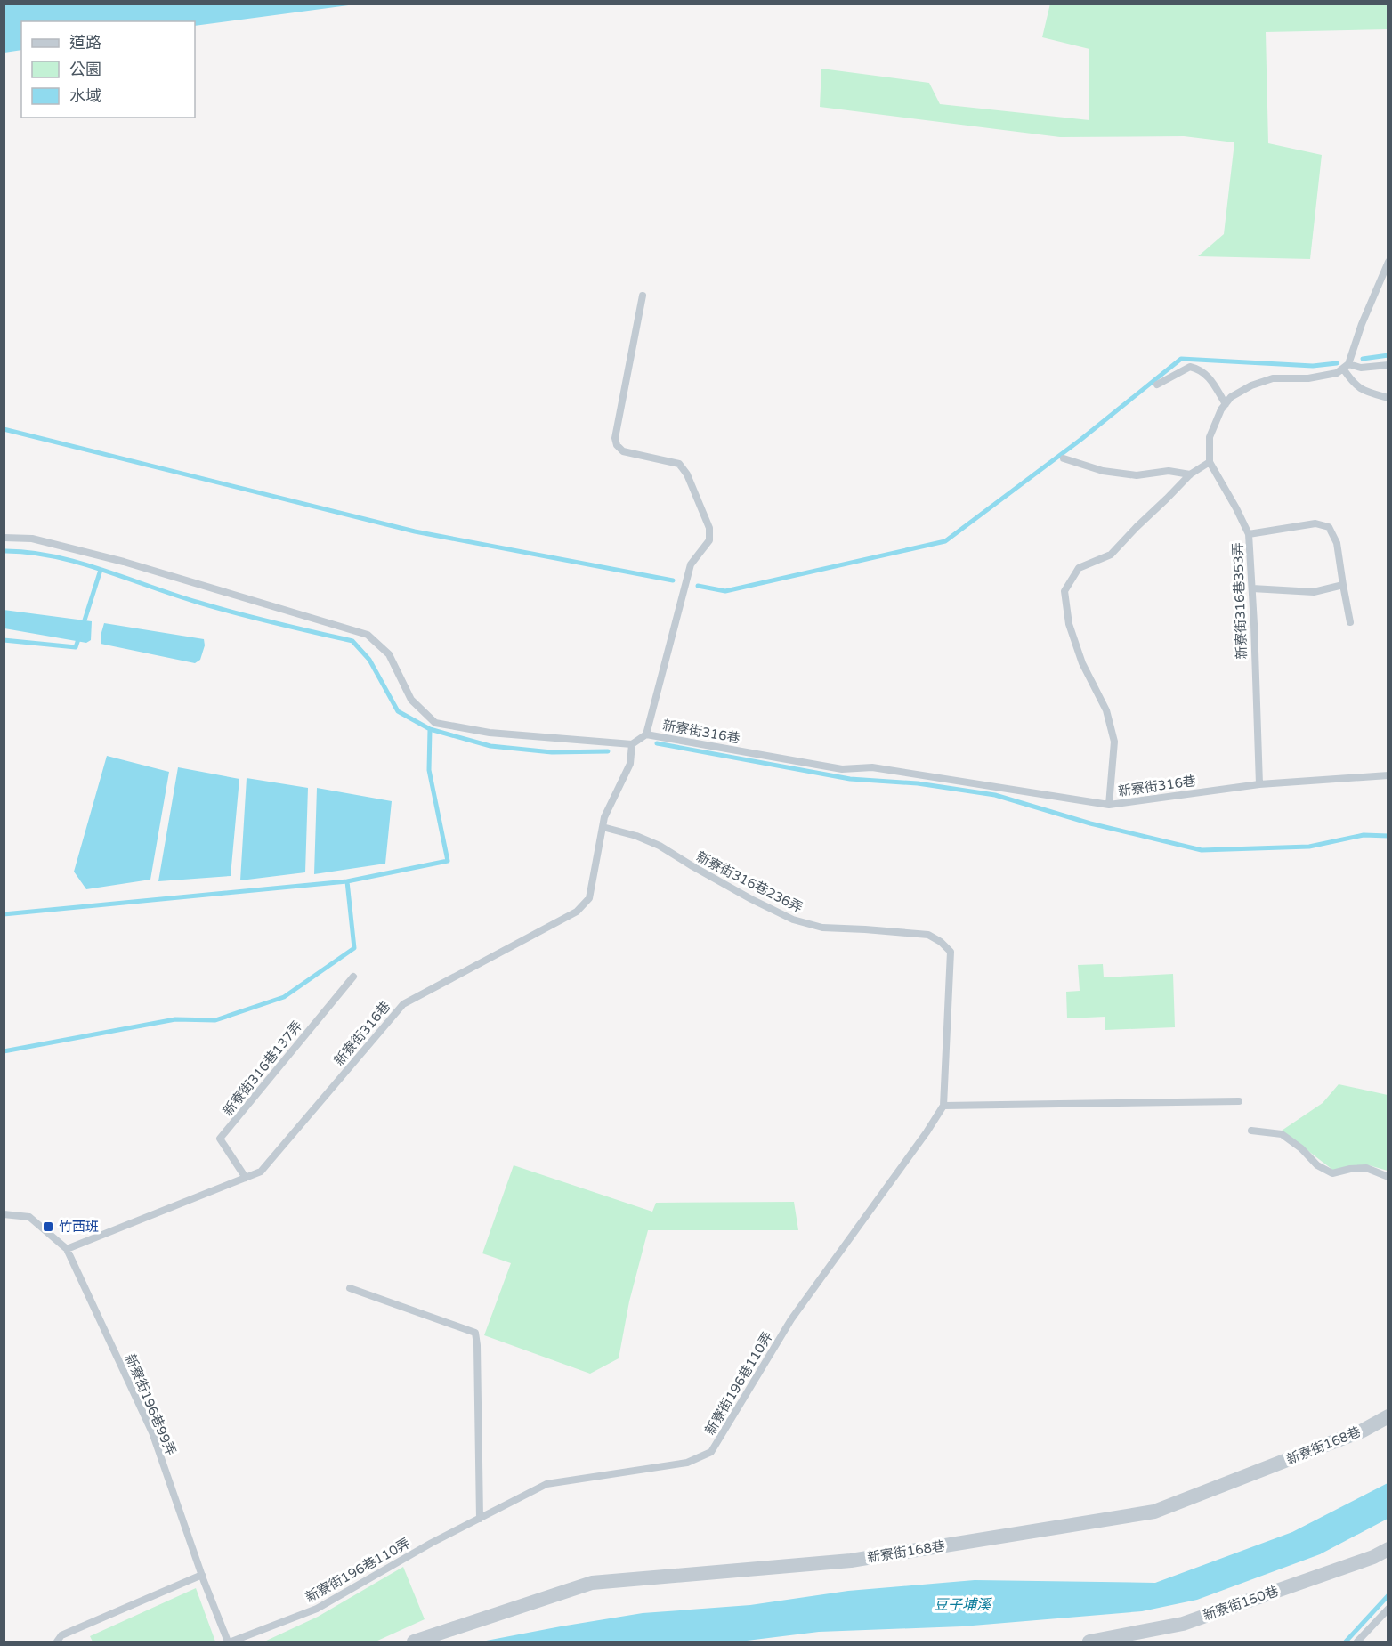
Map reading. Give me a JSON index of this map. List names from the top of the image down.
{
  "streets": {
    "street": ["新寮街168巷", "新寮街150巷"],
    "lane": [
      "新寮街316巷353弄",
      "新寮街316巷",
      "新寮街316巷236弄",
      "新寮街316巷137弄",
      "新寮街196巷110弄",
      "新寮街196巷99弄"
    ]
  },
  "crossings": [
    ["新寮街316巷353弄", "新寮街316巷"],
    ["新寮街316巷", "新寮街316巷236弄"],
    ["新寮街316巷", "新寮街316巷137弄"],
    ["新寮街316巷", "新寮街196巷99弄"],
    ["新寮街316巷236弄", "新寮街196巷110弄"],
    ["新寮街196巷110弄", "新寮街196巷99弄"]
  ],
  "water": ["豆子埔溪"],
  "places": {
    "transit": ["竹西班"]
  },
  "legend": ["道路", "公園", "水域"]
}
